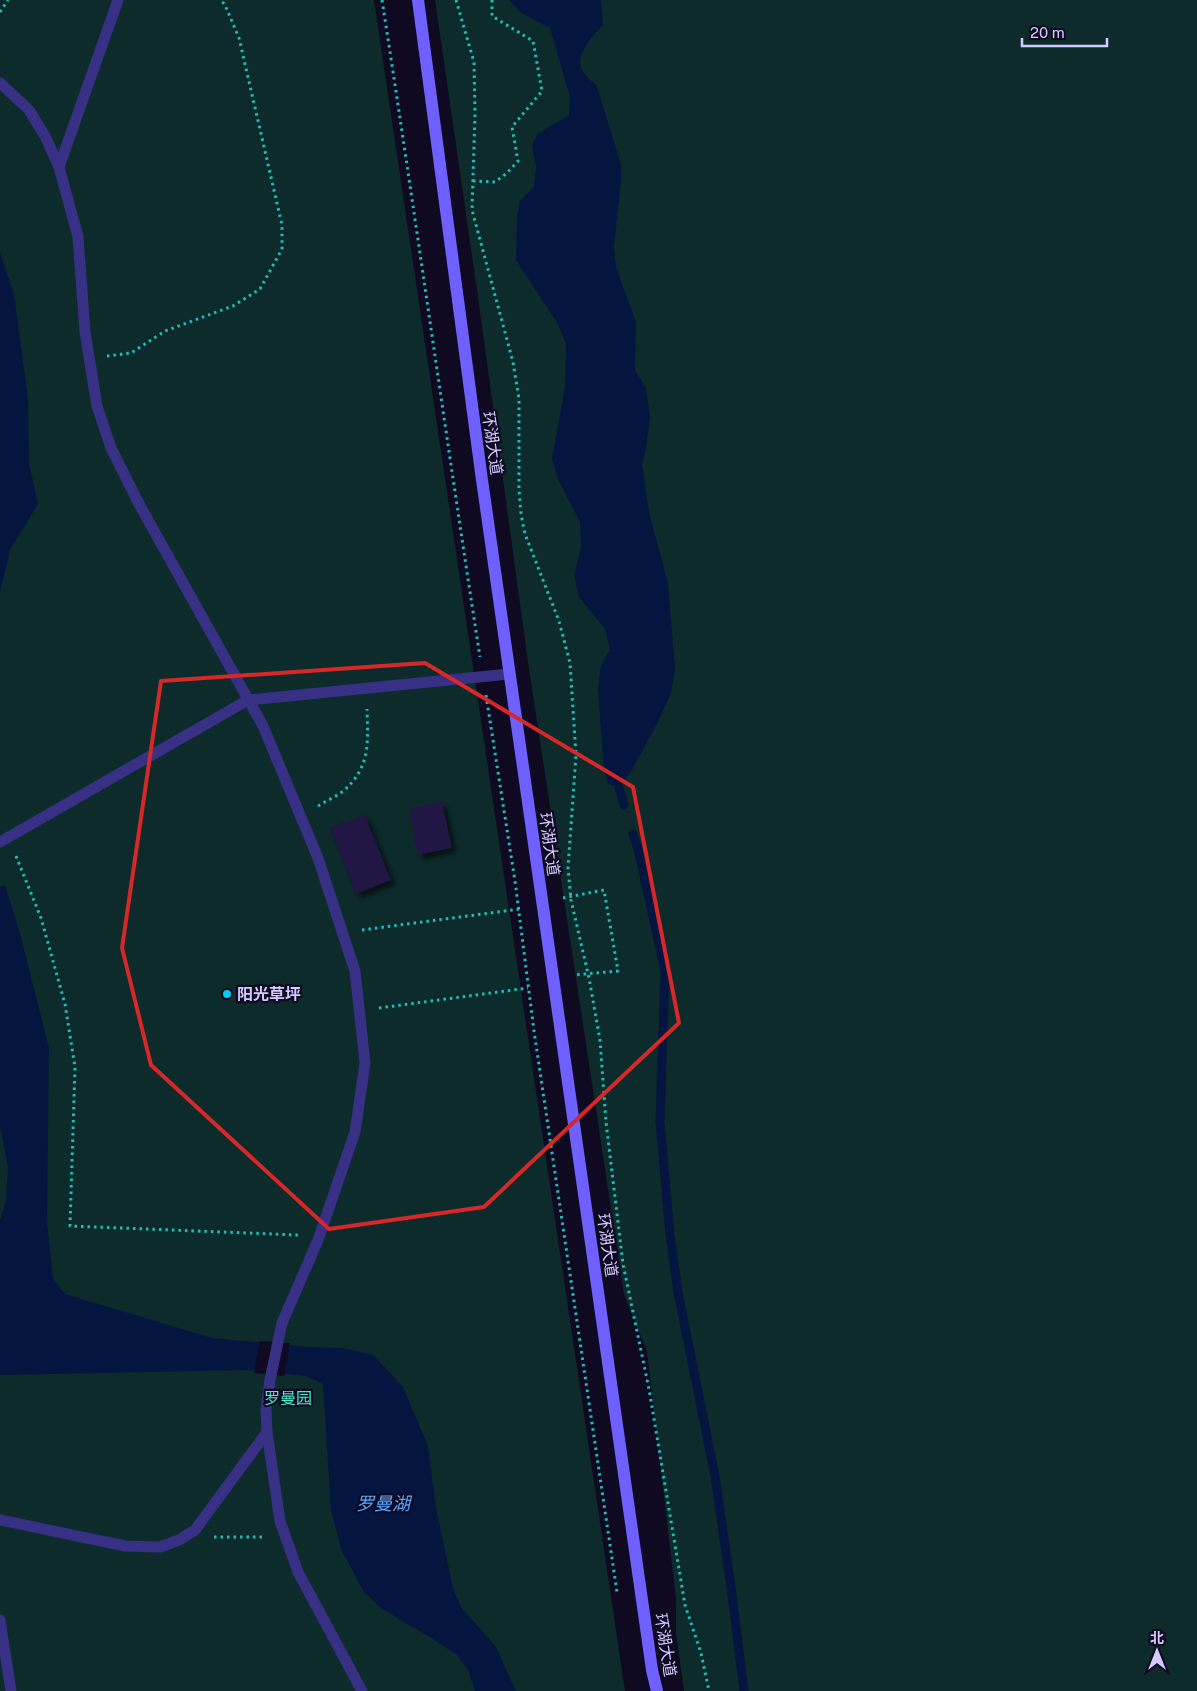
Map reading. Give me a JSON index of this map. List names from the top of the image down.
{
  "streets": {
    "street": ["环湖大道"]
  },
  "water": ["罗曼湖"],
  "parks": ["罗曼园"],
  "places": ["阳光草坪"],
  "scale_bar": "20 m",
  "north": "top"
}
